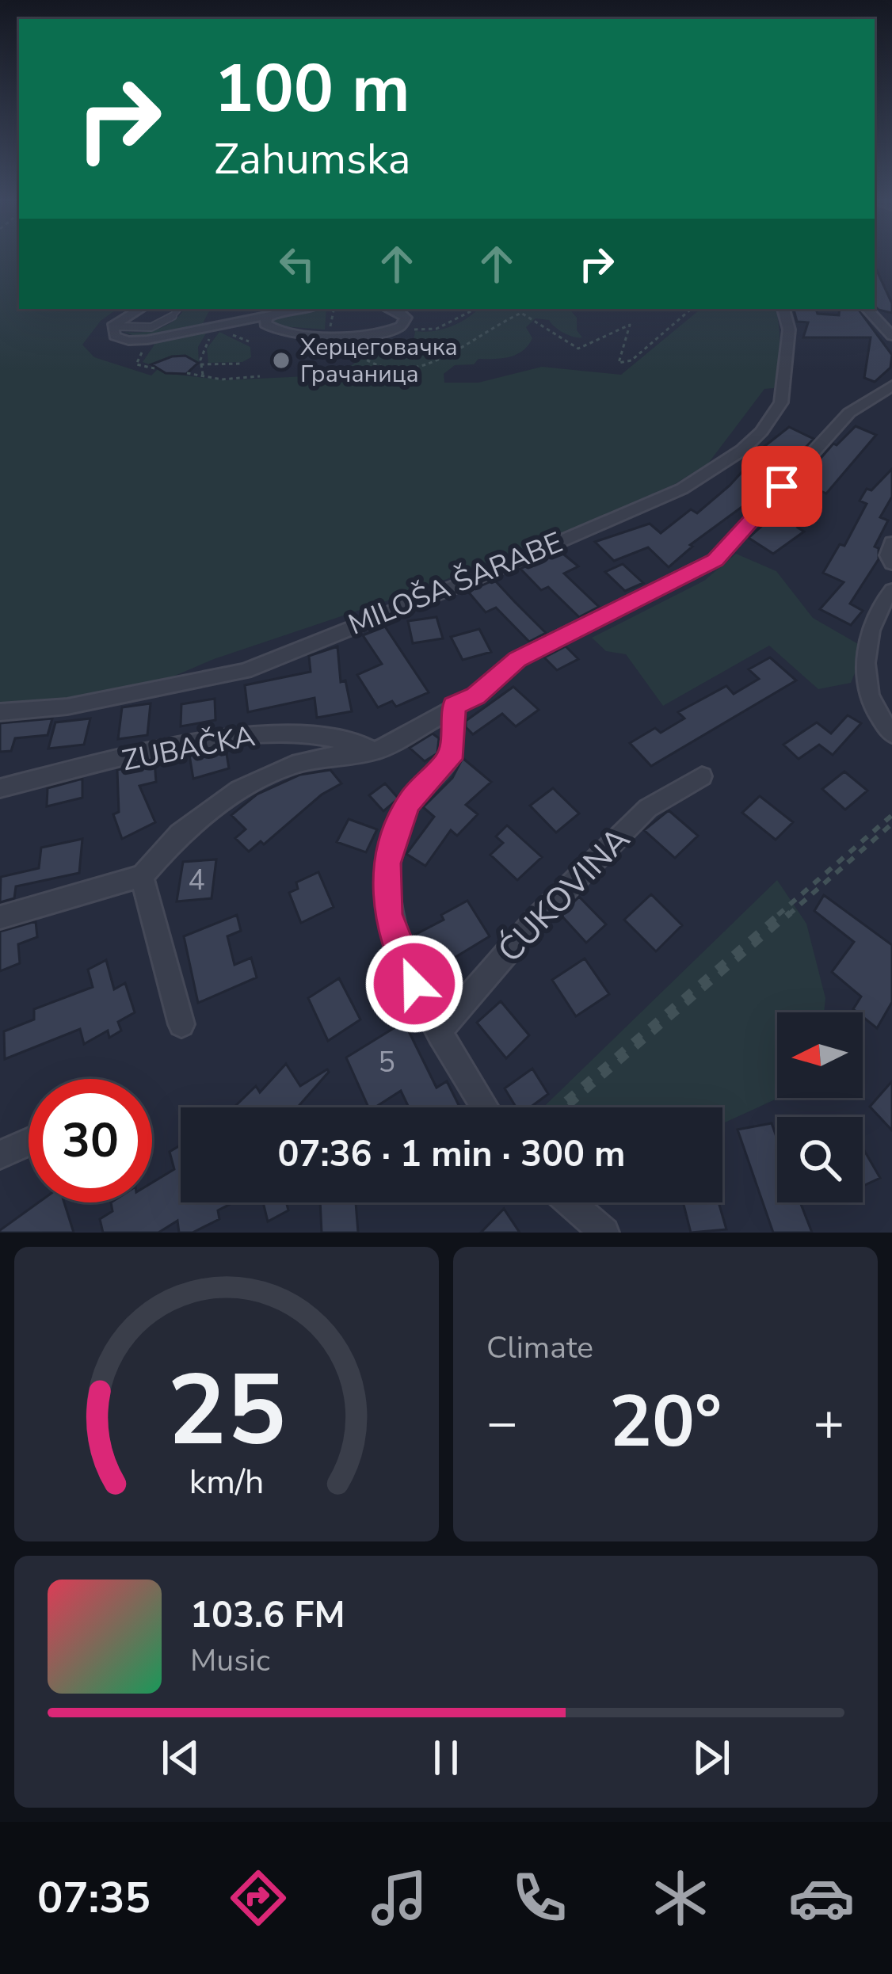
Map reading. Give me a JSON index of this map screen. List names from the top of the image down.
{
  "streets": {
    "street": ["MILOŠA ŠARABE", "ZUBAČKA", "ĆUKOVINA"]
  },
  "places": ["Херцеговачка Грачаница"],
  "house_numbers": ["4", "5"],
  "north": "left",
  "page": {
    "turn": ["100 m", "Zahumska"],
    "limit": "30",
    "trip": "07:36 · 1 min · 300 m",
    "tile": "Climate",
    "heat": ["−", "20°", "+"],
    "song": ["103.6 FM", "Music"],
    "tabs": "07:35",
    "gauge": ["25", "km/h"]
  }
}
